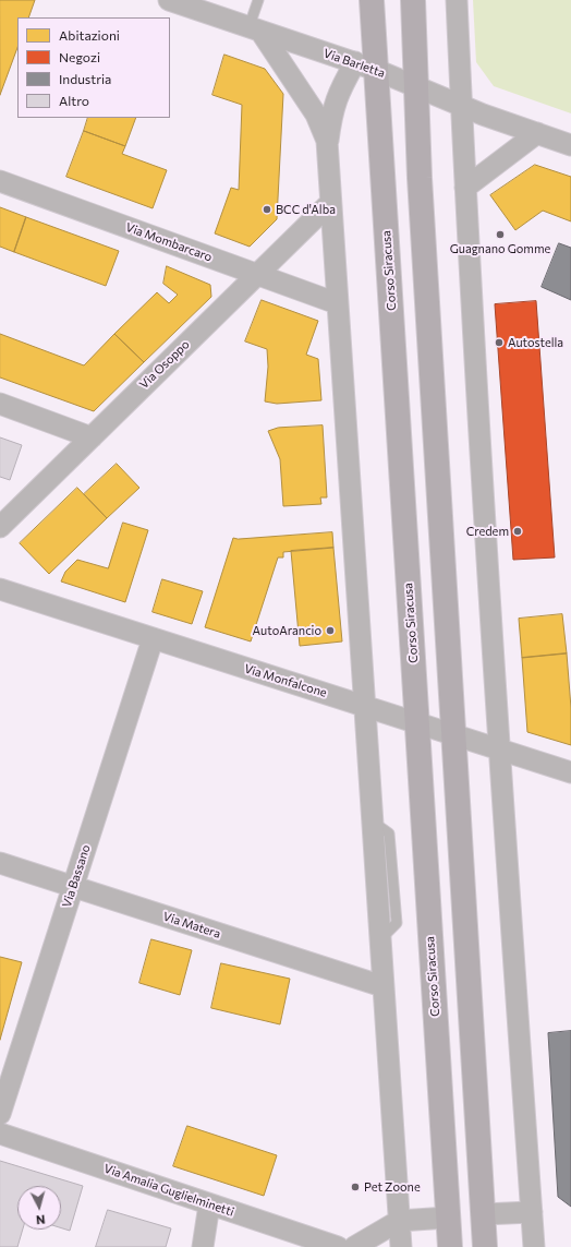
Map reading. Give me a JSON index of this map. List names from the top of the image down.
{
  "streets": {
    "main road": ["Corso Siracusa"],
    "street": [
      "Via Barletta",
      "Via Mombarcaro",
      "Via Osoppo",
      "Via Monfalcone",
      "Via Bassano",
      "Via Matera",
      "Via Amalia Guglielminetti"
    ]
  },
  "crossings": [
    ["Via Barletta", "Corso Siracusa"],
    ["Via Mombarcaro", "Via Osoppo"],
    ["Corso Siracusa", "Via Monfalcone"],
    ["Via Monfalcone", "Via Bassano"],
    ["Via Bassano", "Via Matera"]
  ],
  "places": [
    "BCC d'Alba",
    "Guagnano Gomme",
    "Autostella",
    "Credem",
    "AutoArancio",
    "Pet Zoone"
  ],
  "legend": [
    "Abitazioni",
    "Negozi",
    "Industria",
    "Altro"
  ],
  "north": "bottom"
}
